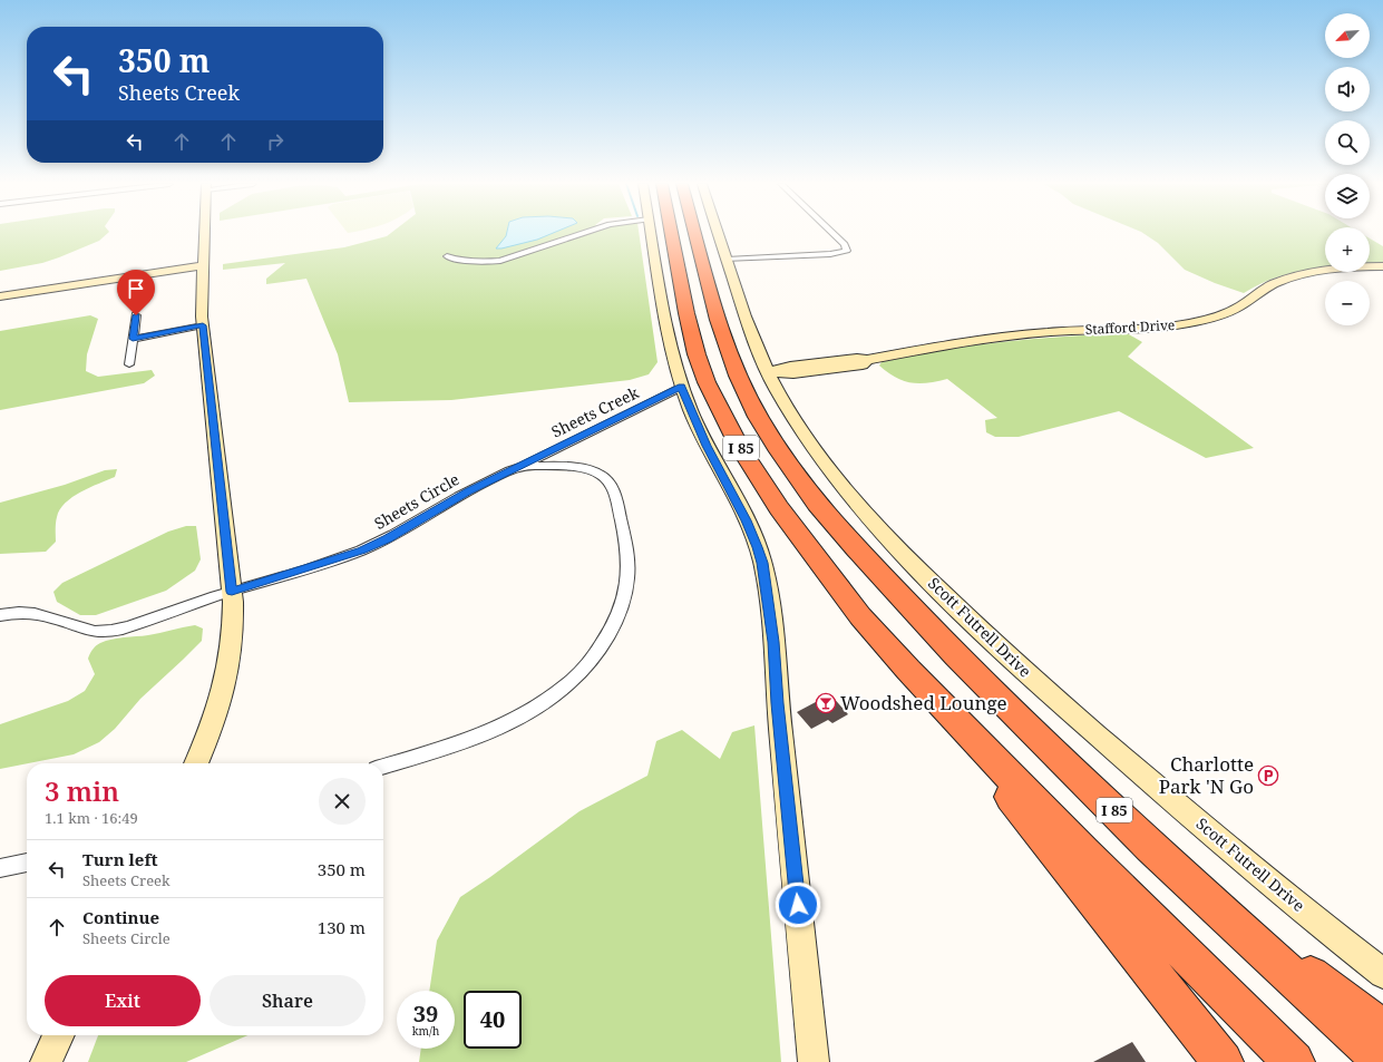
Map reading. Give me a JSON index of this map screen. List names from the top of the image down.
{
  "streets": {
    "highway": ["I 85"],
    "street": [
      "Stafford Drive",
      "Sheets Creek",
      "Sheets Circle",
      "Scott Futrell Drive"
    ]
  },
  "crossings": [
    ["Stafford Drive", "Scott Futrell Drive"],
    ["Sheets Creek", "Sheets Circle"]
  ],
  "places": {
    "bar": ["Woodshed Lounge"],
    "parking": ["Charlotte Park 'N Go"]
  },
  "north": "bottom left",
  "page": {
    "map_buttons": ["+", "−"],
    "turn": ["350 m", "Sheets Creek"],
    "heading": ["3 min", "1.1 km · 16:49"],
    "list": [
      {
        "name": "Turn left",
        "note": "Sheets Creek",
        "value": "350 m"
      },
      {
        "name": "Continue",
        "note": "Sheets Circle",
        "value": "130 m"
      }
    ],
    "buttons": ["Exit", "Share"],
    "speed": "39 km/h",
    "limit": "40"
  }
}
